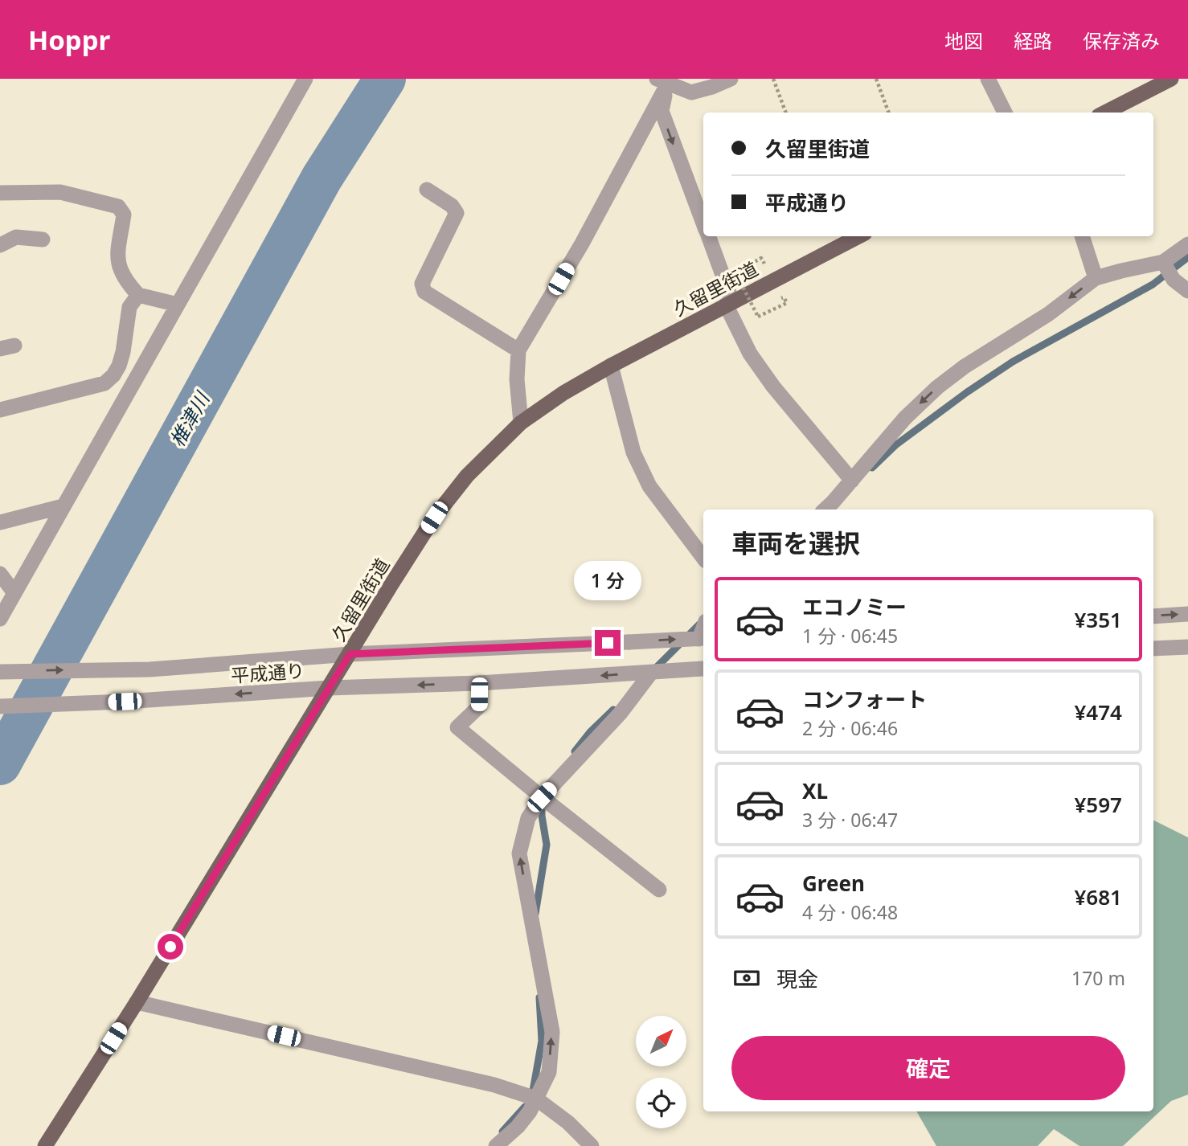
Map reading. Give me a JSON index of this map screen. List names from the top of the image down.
{
  "streets": {
    "main road": ["久留里街道"],
    "street": ["平成通り"]
  },
  "crossings": [
    ["久留里街道", "平成通り"]
  ],
  "water": ["椎津川"],
  "north": "top right",
  "page": {
    "header": "Hoppr",
    "nav": ["地図", "経路", "保存済み"],
    "banner": ["久留里街道", "平成通り"],
    "heading": "車両を選択",
    "bubble": "1 分",
    "list": [
      {
        "name": "エコノミー",
        "note": "1 分 · 06:45",
        "value": "¥351"
      },
      {
        "name": "コンフォート",
        "note": "2 分 · 06:46",
        "value": "¥474"
      },
      {
        "name": "XL",
        "note": "3 分 · 06:47",
        "value": "¥597"
      },
      {
        "name": "Green",
        "note": "4 分 · 06:48",
        "value": "¥681"
      }
    ],
    "pay": ["現金", "170 m"],
    "buttons": "確定"
  }
}
